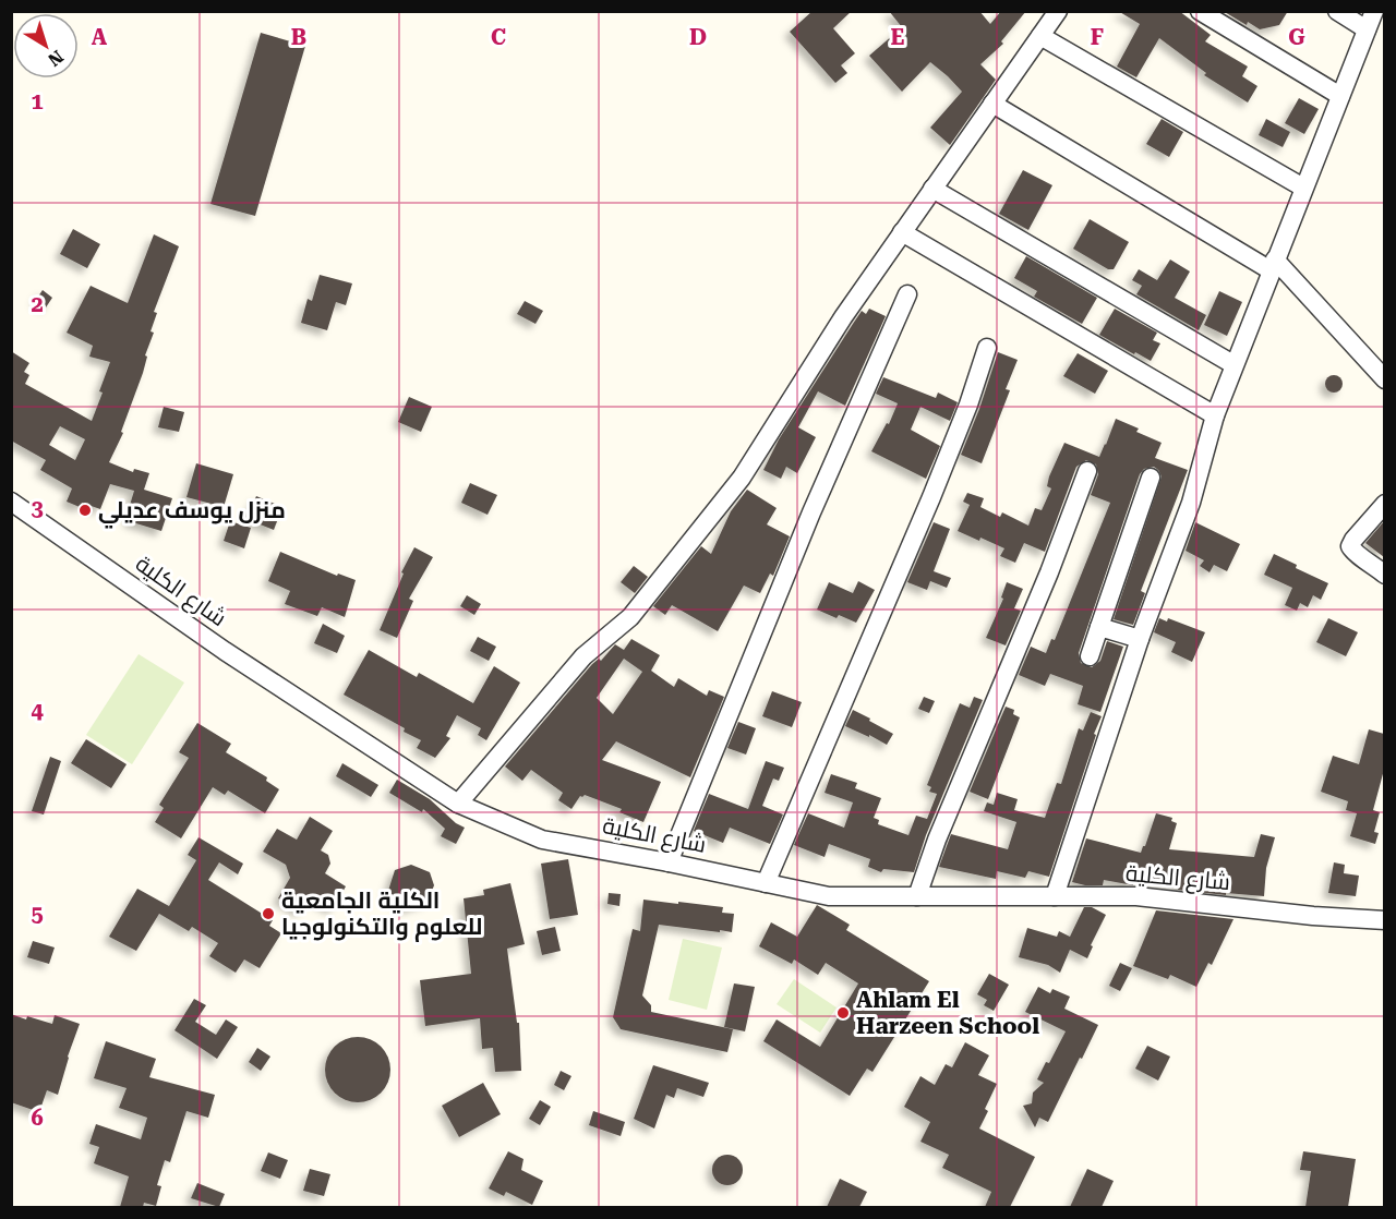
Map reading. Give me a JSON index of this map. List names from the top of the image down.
{
  "streets": {
    "street": ["شارع الكلية"]
  },
  "places": ["منزل يوسف عديلي", "الكلية الجامعية للعلوم والتكنولوجيا", "Ahlam El Harzeen School"],
  "north": "bottom right",
  "grid": {
    "columns": [
      "A",
      "B",
      "C",
      "D",
      "E",
      "F",
      "G"
    ],
    "rows": [
      "1",
      "2",
      "3",
      "4",
      "5",
      "6"
    ]
  }
}
